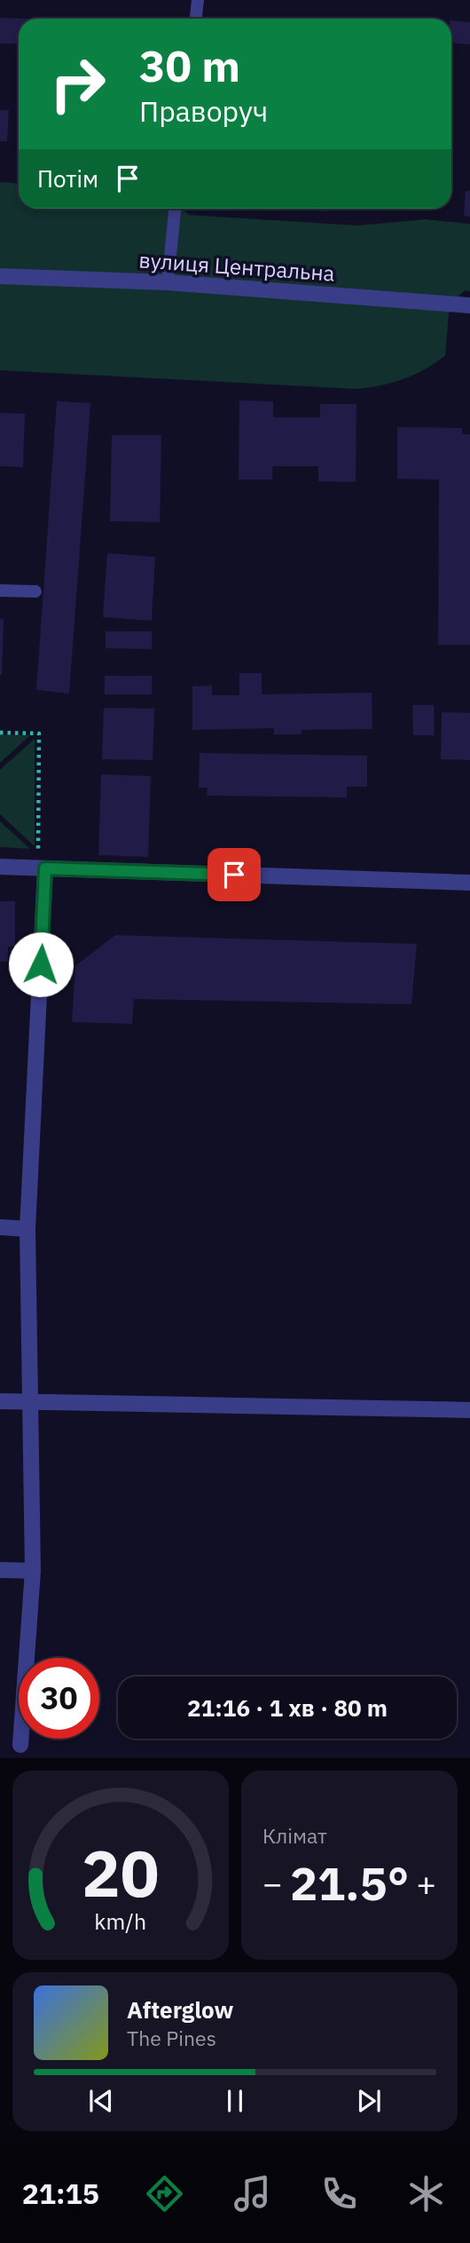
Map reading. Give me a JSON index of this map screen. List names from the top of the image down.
{
  "streets": {
    "street": ["вулиця Центральна"]
  },
  "page": {
    "turn": ["30 m", "Праворуч"],
    "then": "Потім",
    "limit": "30",
    "trip": "21:16 · 1 хв · 80 m",
    "tile": "Клімат",
    "heat": ["−", "21.5°", "+"],
    "song": ["Afterglow", "The Pines"],
    "tabs": "21:15",
    "gauge": ["20", "km/h"]
  }
}
